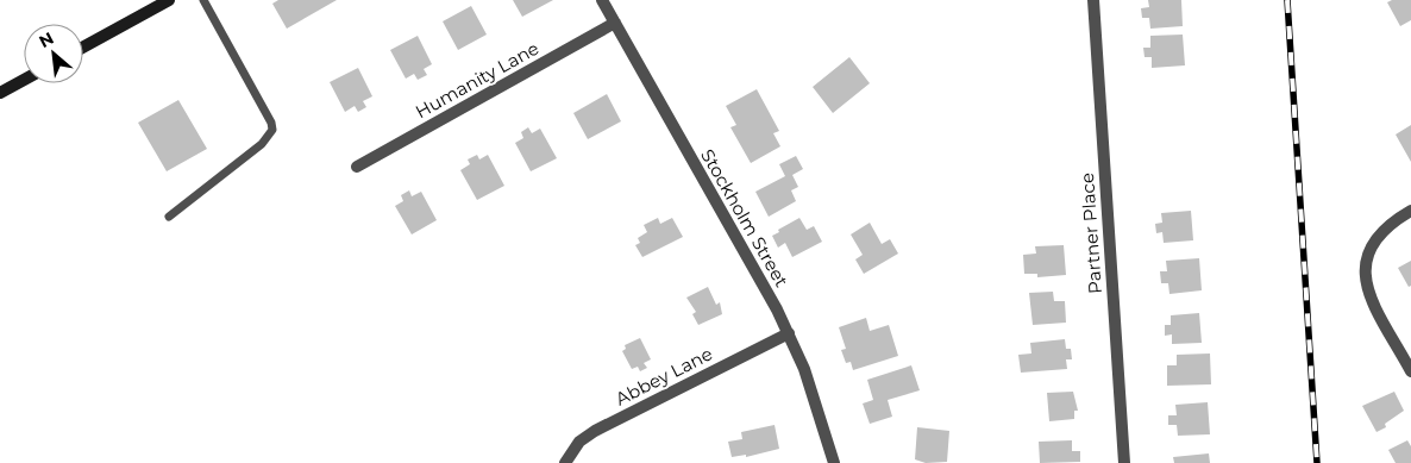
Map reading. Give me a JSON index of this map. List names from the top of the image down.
{
  "streets": {
    "street": [
      "Humanity Lane",
      "Stockholm Street",
      "Partner Place",
      "Abbey Lane"
    ]
  },
  "crossings": [
    ["Humanity Lane", "Stockholm Street"],
    ["Stockholm Street", "Abbey Lane"]
  ],
  "north": "top left"
}
